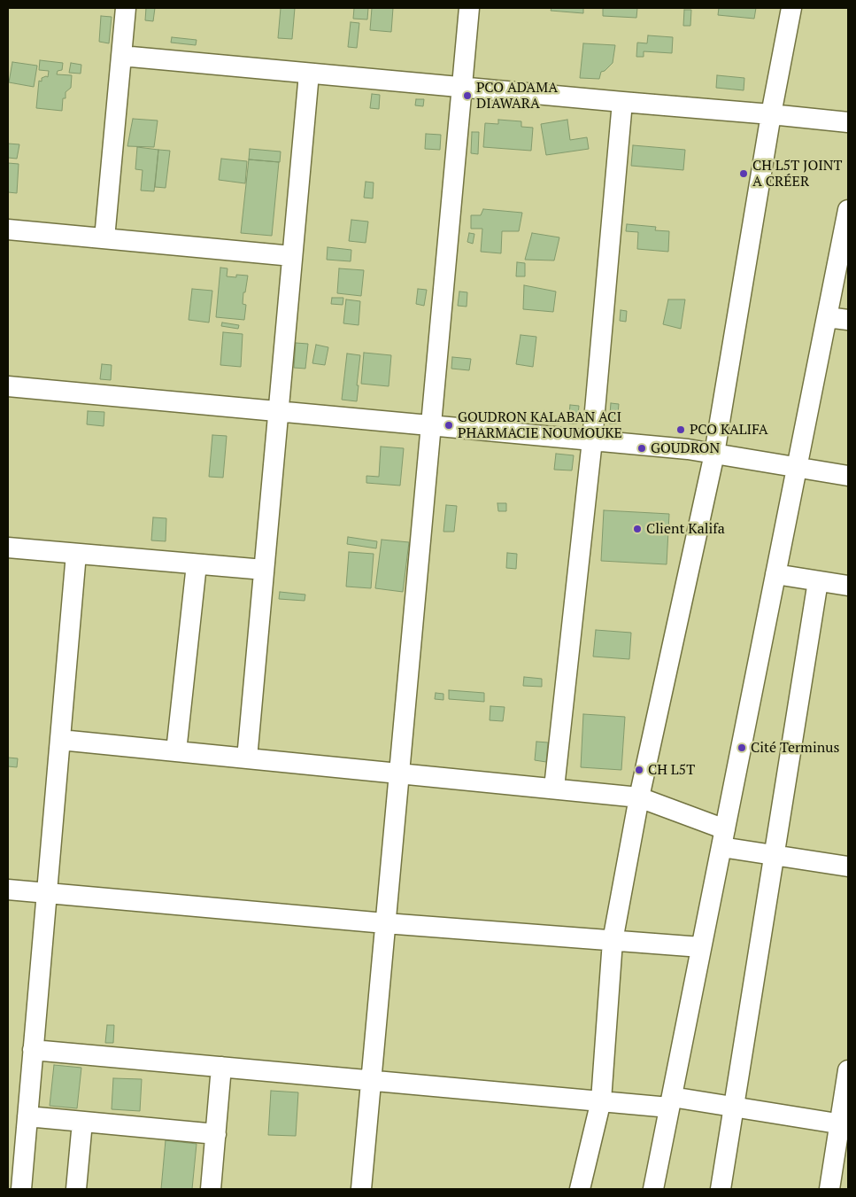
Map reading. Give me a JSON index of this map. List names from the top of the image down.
{
  "places": [
    "PCO ADAMA DIAWARA",
    "CH L5T JOINT A CRÉER",
    "GOUDRON KALABAN ACI PHARMACIE NOUMOUKE",
    "PCO KALIFA",
    "GOUDRON",
    "Client Kalifa",
    "Cité Terminus",
    "CH L5T"
  ]
}
